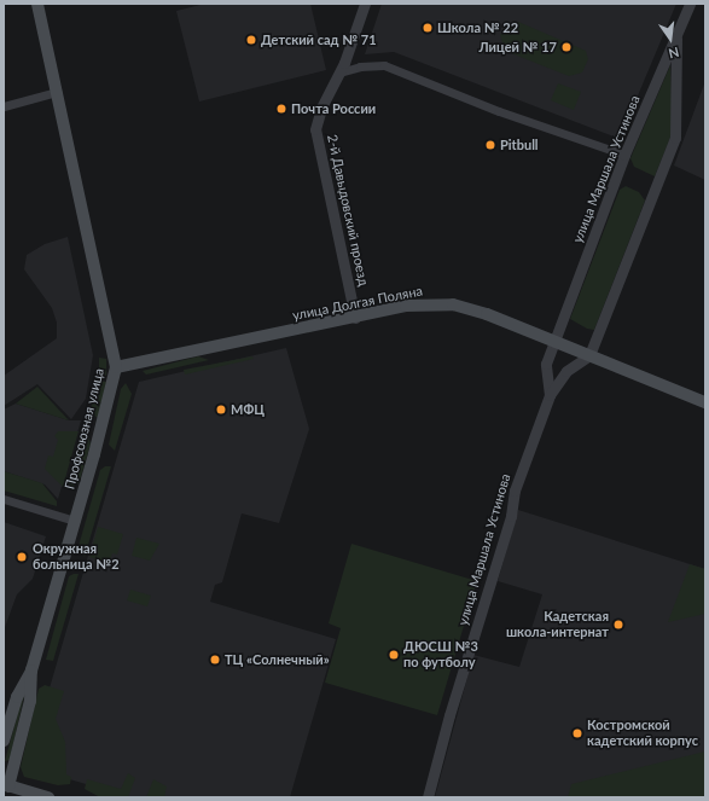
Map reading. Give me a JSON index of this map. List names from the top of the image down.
{
  "streets": {
    "main road": ["улица Долгая Поляна", "Профсоюзная улица"],
    "street": ["улица Маршала Устинова", "2-й Давыдовский проезд"]
  },
  "crossings": [
    ["улица Маршала Устинова", "улица Долгая Поляна"],
    ["2-й Давыдовский проезд", "улица Долгая Поляна"],
    ["улица Долгая Поляна", "Профсоюзная улица"]
  ],
  "places": [
    "Школа № 22",
    "Детский сад № 71",
    "Лицей № 17",
    "Почта России",
    "Pitbull",
    "МФЦ",
    "Окружная больница №2",
    "Кадетская школа-интернат",
    "ДЮСШ №3 по футболу",
    "ТЦ «Солнечный»",
    "Костромской кадетский корпус"
  ],
  "north": "bottom"
}
